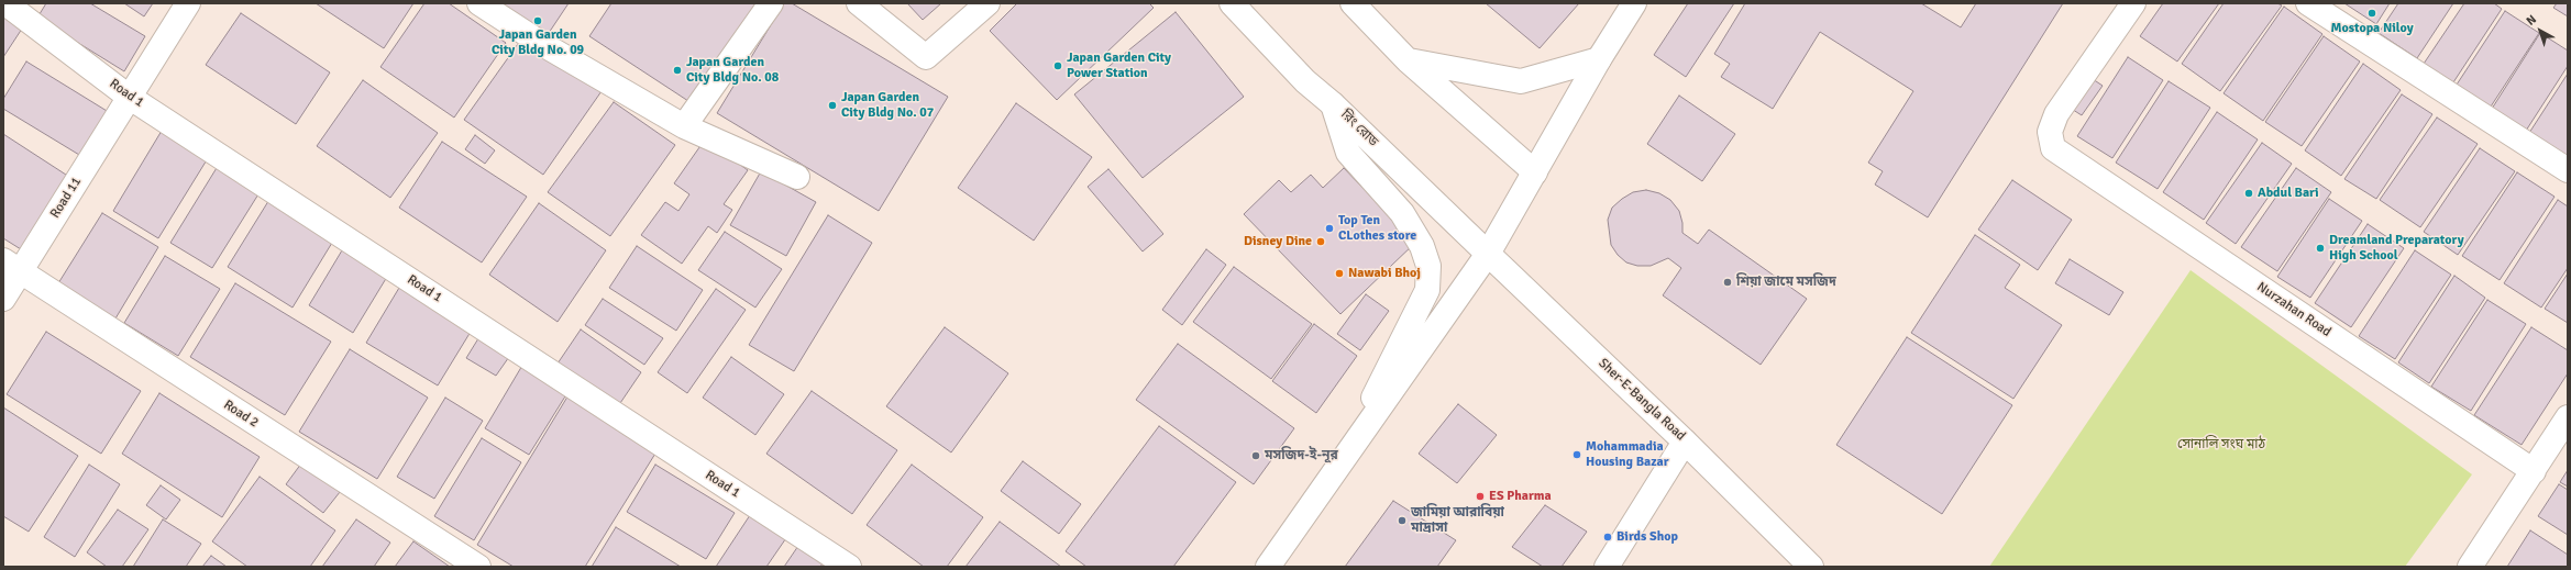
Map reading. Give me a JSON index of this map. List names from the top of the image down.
{
  "streets": {
    "street": [
      "Road 1",
      "রিং রোড",
      "Road 11",
      "Nurzahan Road",
      "Sher-E-Bangla Road",
      "Road 2"
    ]
  },
  "crossings": [
    ["Road 1", "Road 11"],
    ["রিং রোড", "Sher-E-Bangla Road"],
    ["Road 11", "Road 2"]
  ],
  "parks": ["সোনালি সংঘ মাঠ"],
  "places": [
    "Mostopa Niloy",
    "Japan Garden City Bldg No. 09",
    "Japan Garden City Power Station",
    "Japan Garden City Bldg No. 08",
    "Japan Garden City Bldg No. 07",
    "Abdul Bari",
    "Top Ten CLothes store",
    "Disney Dine",
    "Dreamland Preparatory High School",
    "Nawabi Bhoj",
    "শিয়া জামে মসজিদ",
    "Mohammadia Housing Bazar",
    "মসজিদ-ই-নূর",
    "ES Pharma",
    "জামিয়া আরাবিয়া মাদ্রাসা",
    "Birds Shop"
  ],
  "north": "top left"
}
